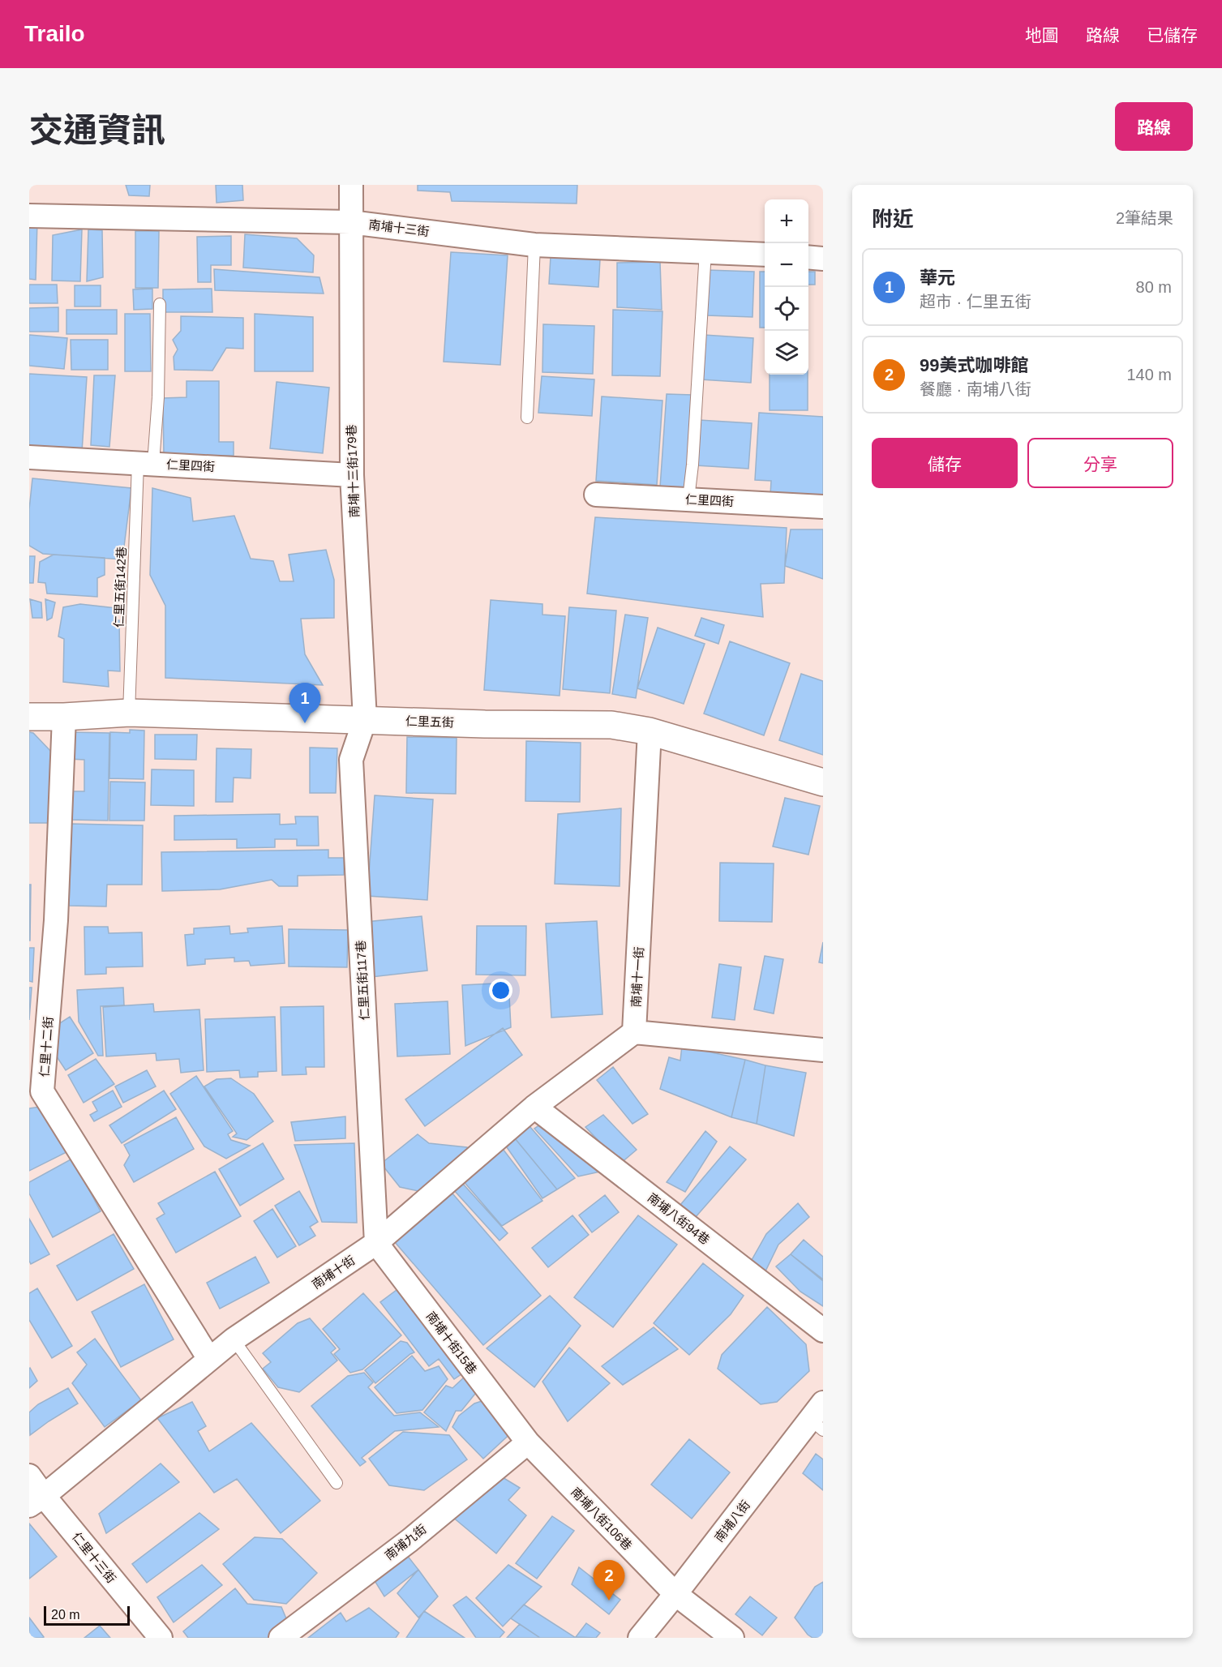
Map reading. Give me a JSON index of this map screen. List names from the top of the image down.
{
  "streets": {
    "street": [
      "南埔十三街",
      "仁里四街",
      "南埔十三街179巷",
      "仁里五街",
      "南埔十一街",
      "仁里五街117巷",
      "仁里十二街",
      "南埔八街94巷",
      "南埔十街",
      "南埔十街15巷",
      "南埔八街106巷",
      "南埔八街",
      "南埔九街",
      "仁里十三街"
    ],
    "lane": ["仁里五街142巷"]
  },
  "crossings": [
    ["南埔十三街", "南埔十三街179巷"],
    ["仁里四街", "南埔十三街179巷"],
    ["仁里四街", "仁里五街142巷"],
    ["南埔十三街179巷", "仁里五街"],
    ["南埔十三街179巷", "仁里五街117巷"],
    ["仁里五街142巷", "仁里五街"],
    ["仁里五街", "南埔十一街"],
    ["仁里五街", "仁里五街117巷"],
    ["仁里五街", "仁里十二街"],
    ["南埔十一街", "南埔十街"],
    ["仁里五街117巷", "南埔十街"],
    ["仁里五街117巷", "南埔十街15巷"],
    ["仁里十二街", "南埔十街"],
    ["南埔八街94巷", "南埔十街"],
    ["南埔十街", "南埔十街15巷"],
    ["南埔十街", "仁里十三街"],
    ["南埔十街15巷", "南埔八街106巷"],
    ["南埔十街15巷", "南埔九街"],
    ["南埔八街106巷", "南埔八街"],
    ["南埔八街106巷", "南埔九街"]
  ],
  "scale_bar": "20 m",
  "page": {
    "header": "Trailo",
    "nav": ["地圖", "路線", "已儲存"],
    "title": "交通資訊",
    "buttons": [
      "路線",
      ["儲存", "分享"]
    ],
    "heading": ["附近", "2筆結果"],
    "map_buttons": ["+", "−"],
    "list": [
      {
        "mark": "1",
        "name": "華元",
        "note": "超市 · 仁里五街",
        "value": "80 m"
      },
      {
        "mark": "2",
        "name": "99美式咖啡館",
        "note": "餐廳 · 南埔八街",
        "value": "140 m"
      }
    ],
    "pins": ["1", "2"],
    "scale": "20 m"
  }
}
